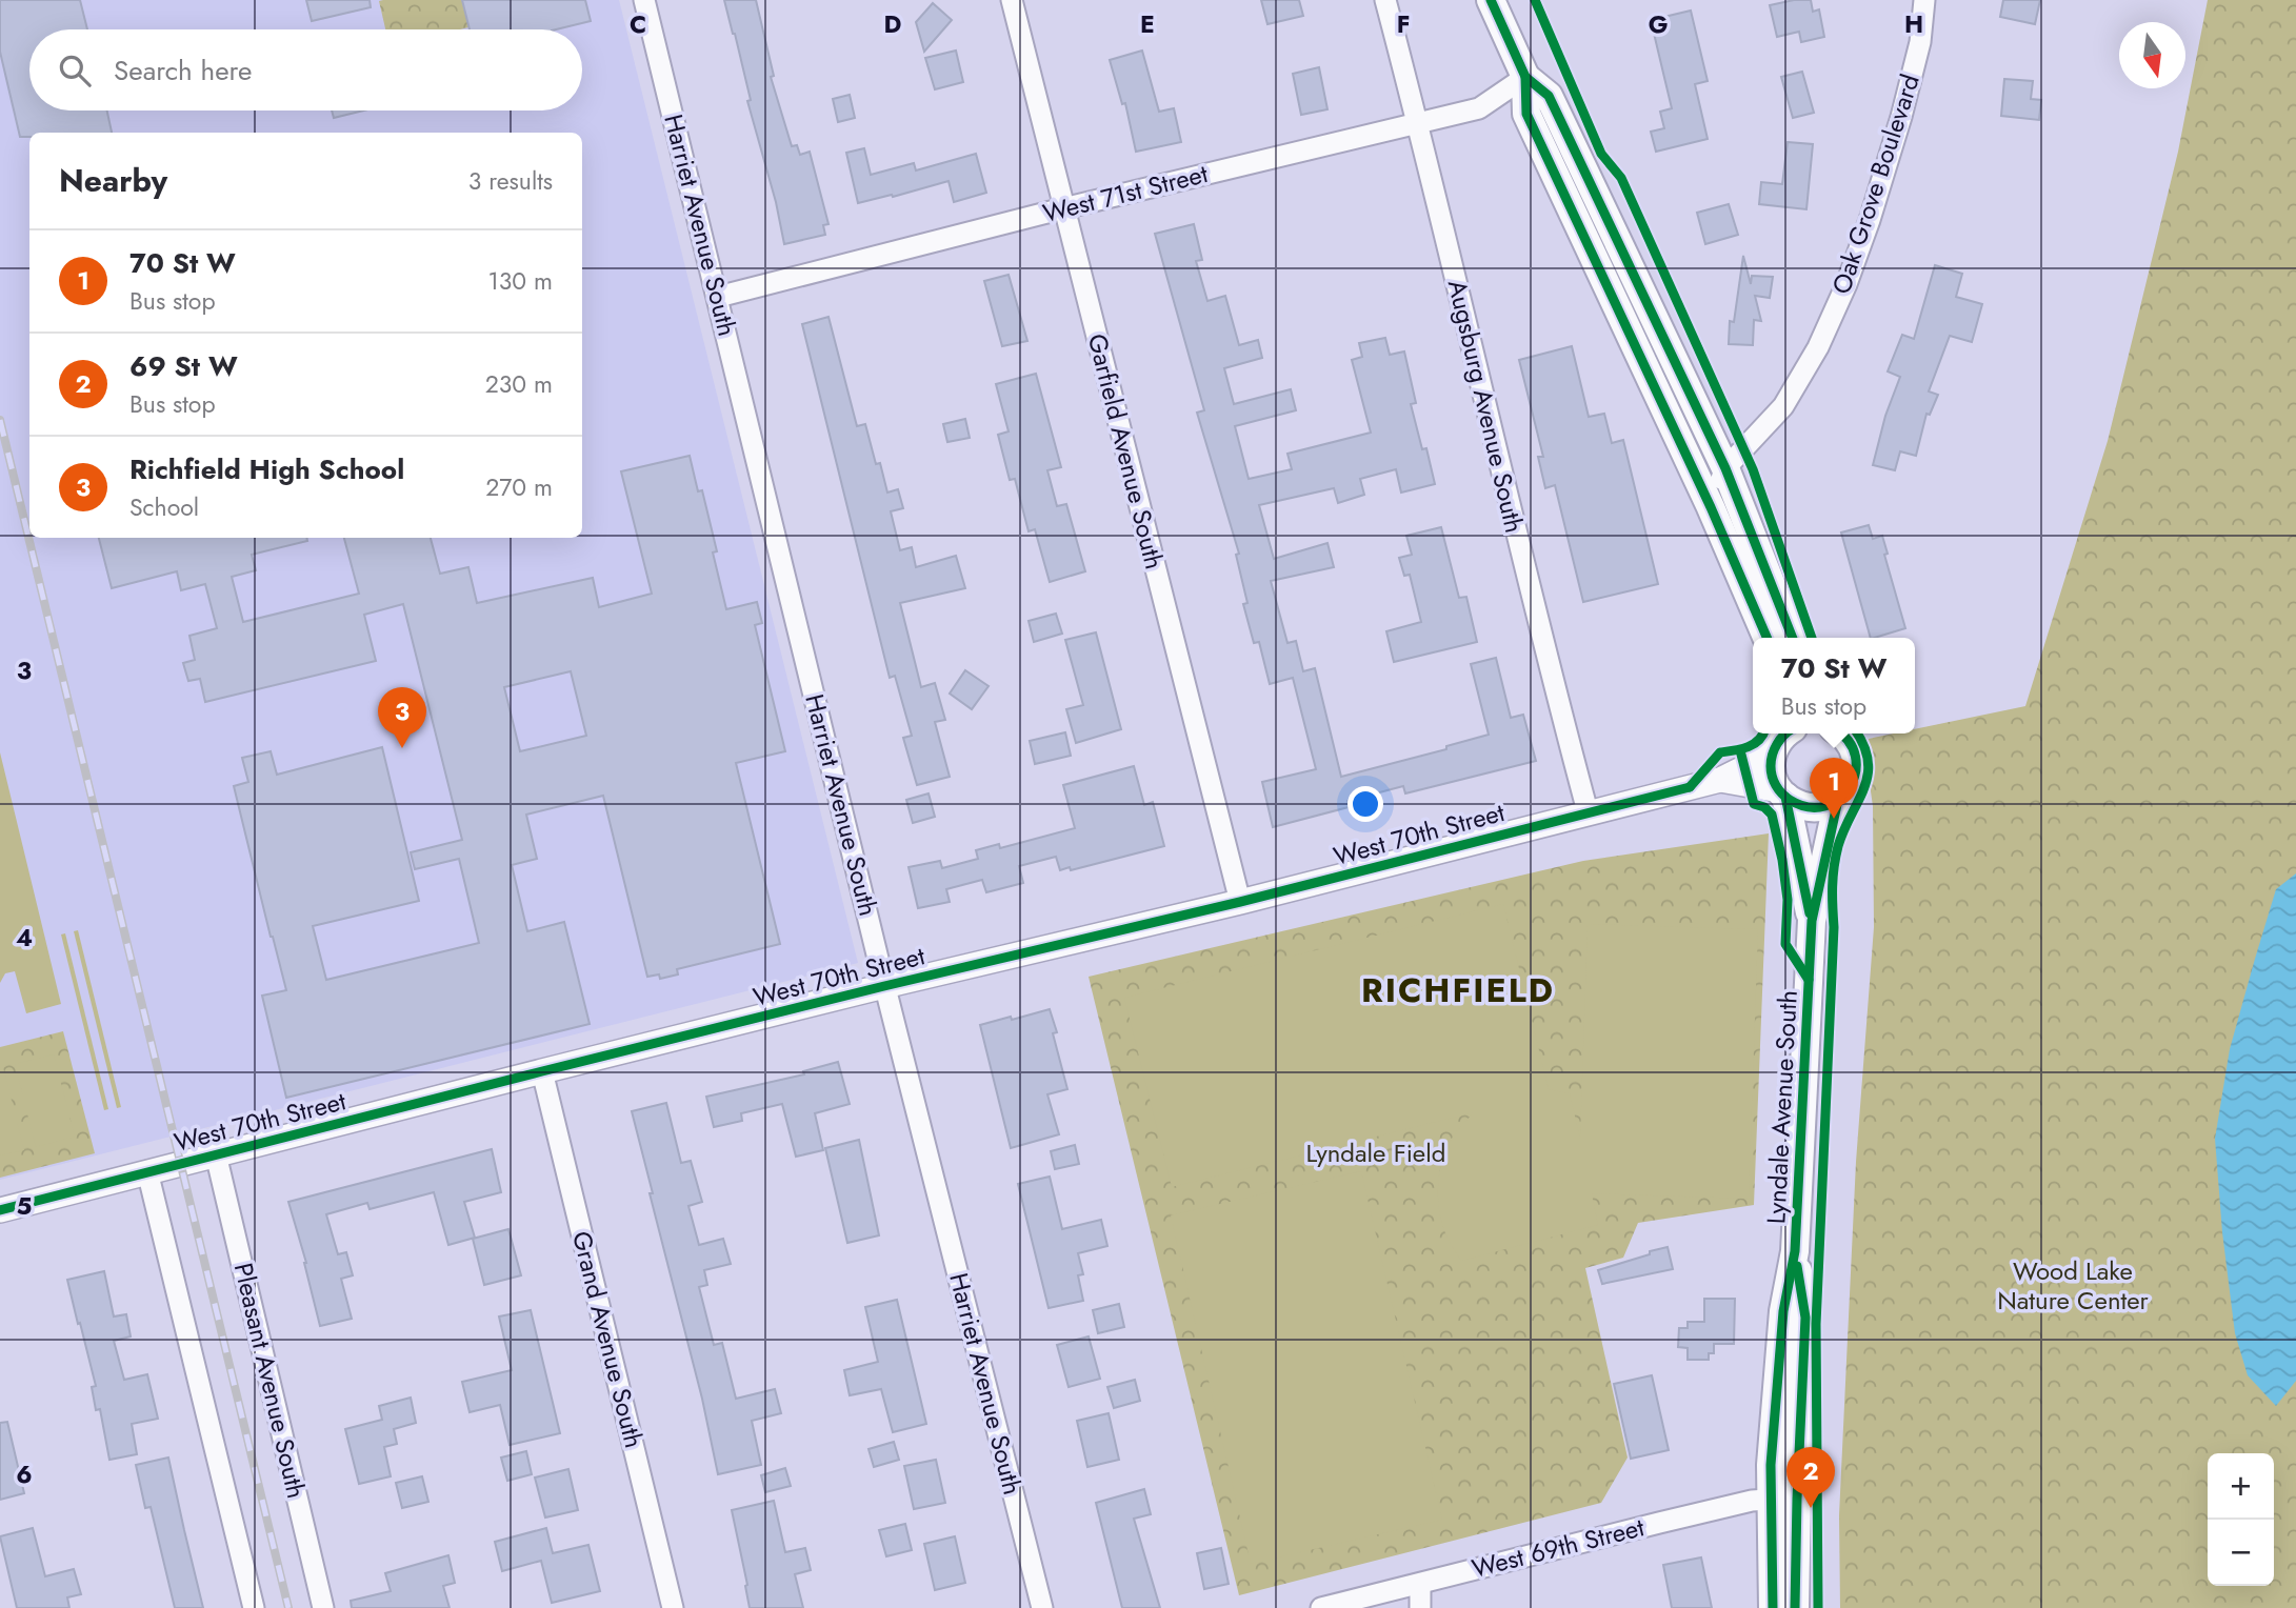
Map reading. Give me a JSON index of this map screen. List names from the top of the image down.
{
  "streets": {
    "main road": ["Lyndale Avenue South"],
    "street": [
      "Oak Grove Boulevard",
      "West 71st Street",
      "Harriet Avenue South",
      "Augsburg Avenue South",
      "Garfield Avenue South",
      "West 70th Street",
      "Grand Avenue South",
      "Pleasant Avenue South",
      "West 69th Street"
    ]
  },
  "crossings": [
    ["West 71st Street", "Harriet Avenue South"],
    ["West 71st Street", "Augsburg Avenue South"],
    ["West 71st Street", "Garfield Avenue South"],
    ["Harriet Avenue South", "West 70th Street"],
    ["Augsburg Avenue South", "West 70th Street"],
    ["Garfield Avenue South", "West 70th Street"],
    ["West 70th Street", "Lyndale Avenue South"],
    ["West 70th Street", "Grand Avenue South"],
    ["West 70th Street", "Pleasant Avenue South"],
    ["Lyndale Avenue South", "West 69th Street"]
  ],
  "districts": ["RICHFIELD"],
  "parks": ["Lyndale Field", "Wood Lake Nature Center"],
  "north": "bottom",
  "page": {
    "search": "Search here",
    "heading": ["Nearby", "3 results"],
    "list": [
      {
        "mark": "1",
        "name": "70 St W",
        "note": "Bus stop",
        "value": "130 m"
      },
      {
        "mark": "2",
        "name": "69 St W",
        "note": "Bus stop",
        "value": "230 m"
      },
      {
        "mark": "3",
        "name": "Richfield High School",
        "note": "School",
        "value": "270 m"
      }
    ],
    "popup": ["70 St W", "Bus stop"],
    "pins": ["3", "1", "2"],
    "map_buttons": ["+", "−"]
  },
  "grid": {
    "columns": [
      "C",
      "D",
      "E",
      "F",
      "G",
      "H"
    ],
    "rows": [
      "3",
      "4",
      "5",
      "6"
    ]
  }
}
